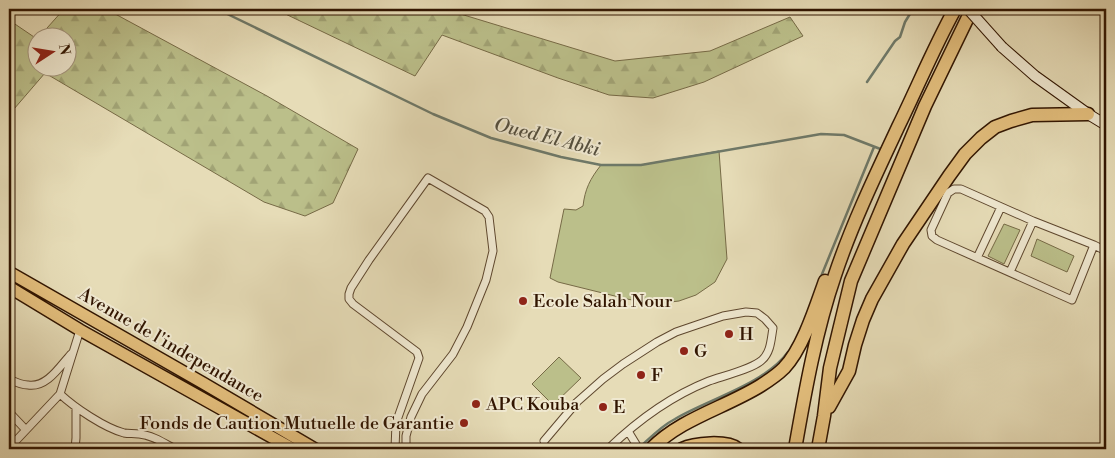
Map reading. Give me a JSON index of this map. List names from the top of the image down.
{
  "streets": {
    "main road": ["Avenue de l'independance"]
  },
  "water": ["Oued El Abki"],
  "places": [
    "Ecole Salah Nour",
    "H",
    "G",
    "F",
    "APC Kouba",
    "E",
    "Fonds de Caution Mutuelle de Garantie"
  ],
  "north": "right"
}
